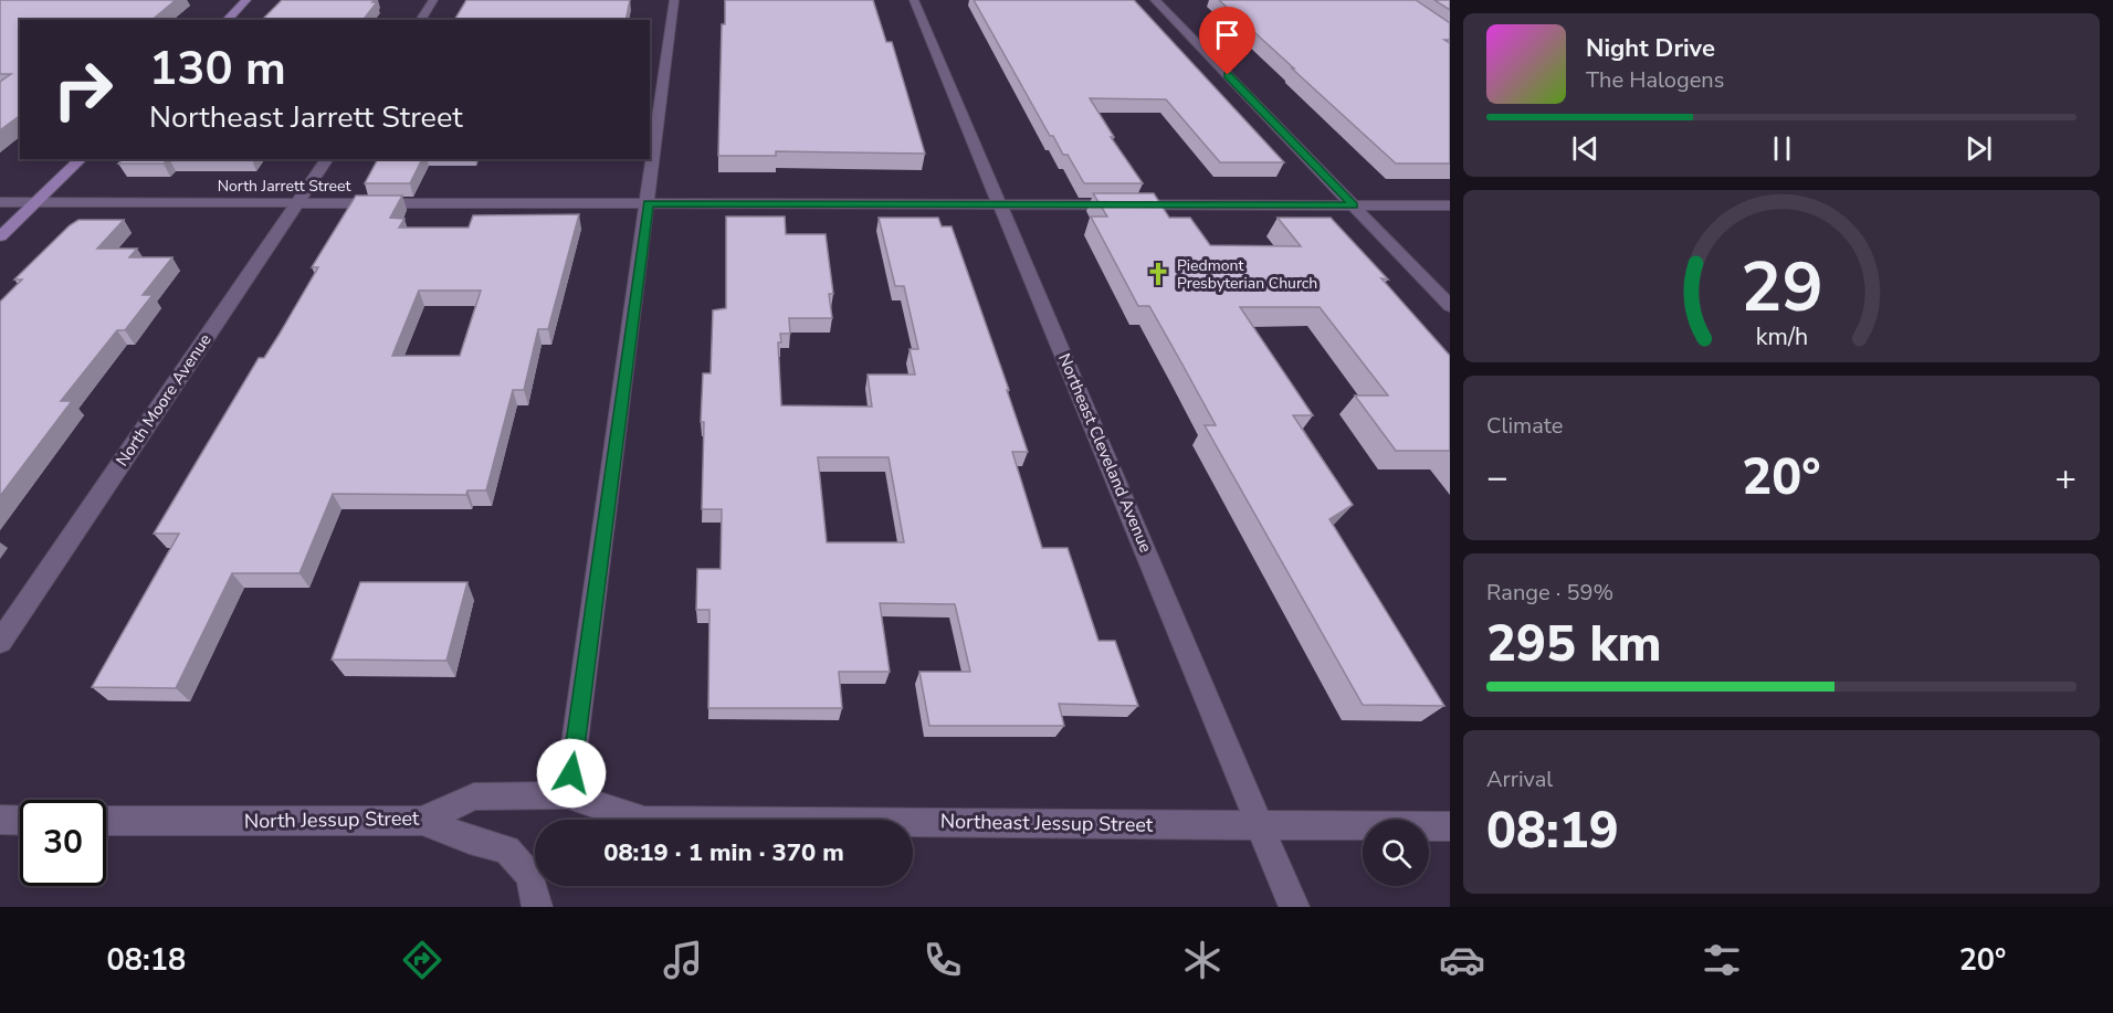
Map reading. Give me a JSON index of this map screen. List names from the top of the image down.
{
  "streets": {
    "street": [
      "North Jarrett Street",
      "North Moore Avenue",
      "Northeast Cleveland Avenue",
      "North Jessup Street",
      "Northeast Jessup Street"
    ]
  },
  "crossings": [
    ["North Jarrett Street", "North Moore Avenue"],
    ["North Jarrett Street", "Northeast Cleveland Avenue"],
    ["Northeast Cleveland Avenue", "Northeast Jessup Street"],
    ["North Jessup Street", "Northeast Jessup Street"]
  ],
  "places": {
    "church": ["Piedmont Presbyterian Church"]
  },
  "page": {
    "turn": ["130 m", "Northeast Jarrett Street"],
    "song": ["Night Drive", "The Halogens"],
    "tile": [
      "Climate",
      ["Range · 59%", "295 km"],
      ["Arrival", "08:19"]
    ],
    "heat": ["−", "20°", "+"],
    "limit": "30",
    "trip": "08:19 · 1 min · 370 m",
    "tabs": ["08:18", "20°"],
    "gauge": ["29", "km/h"]
  }
}
